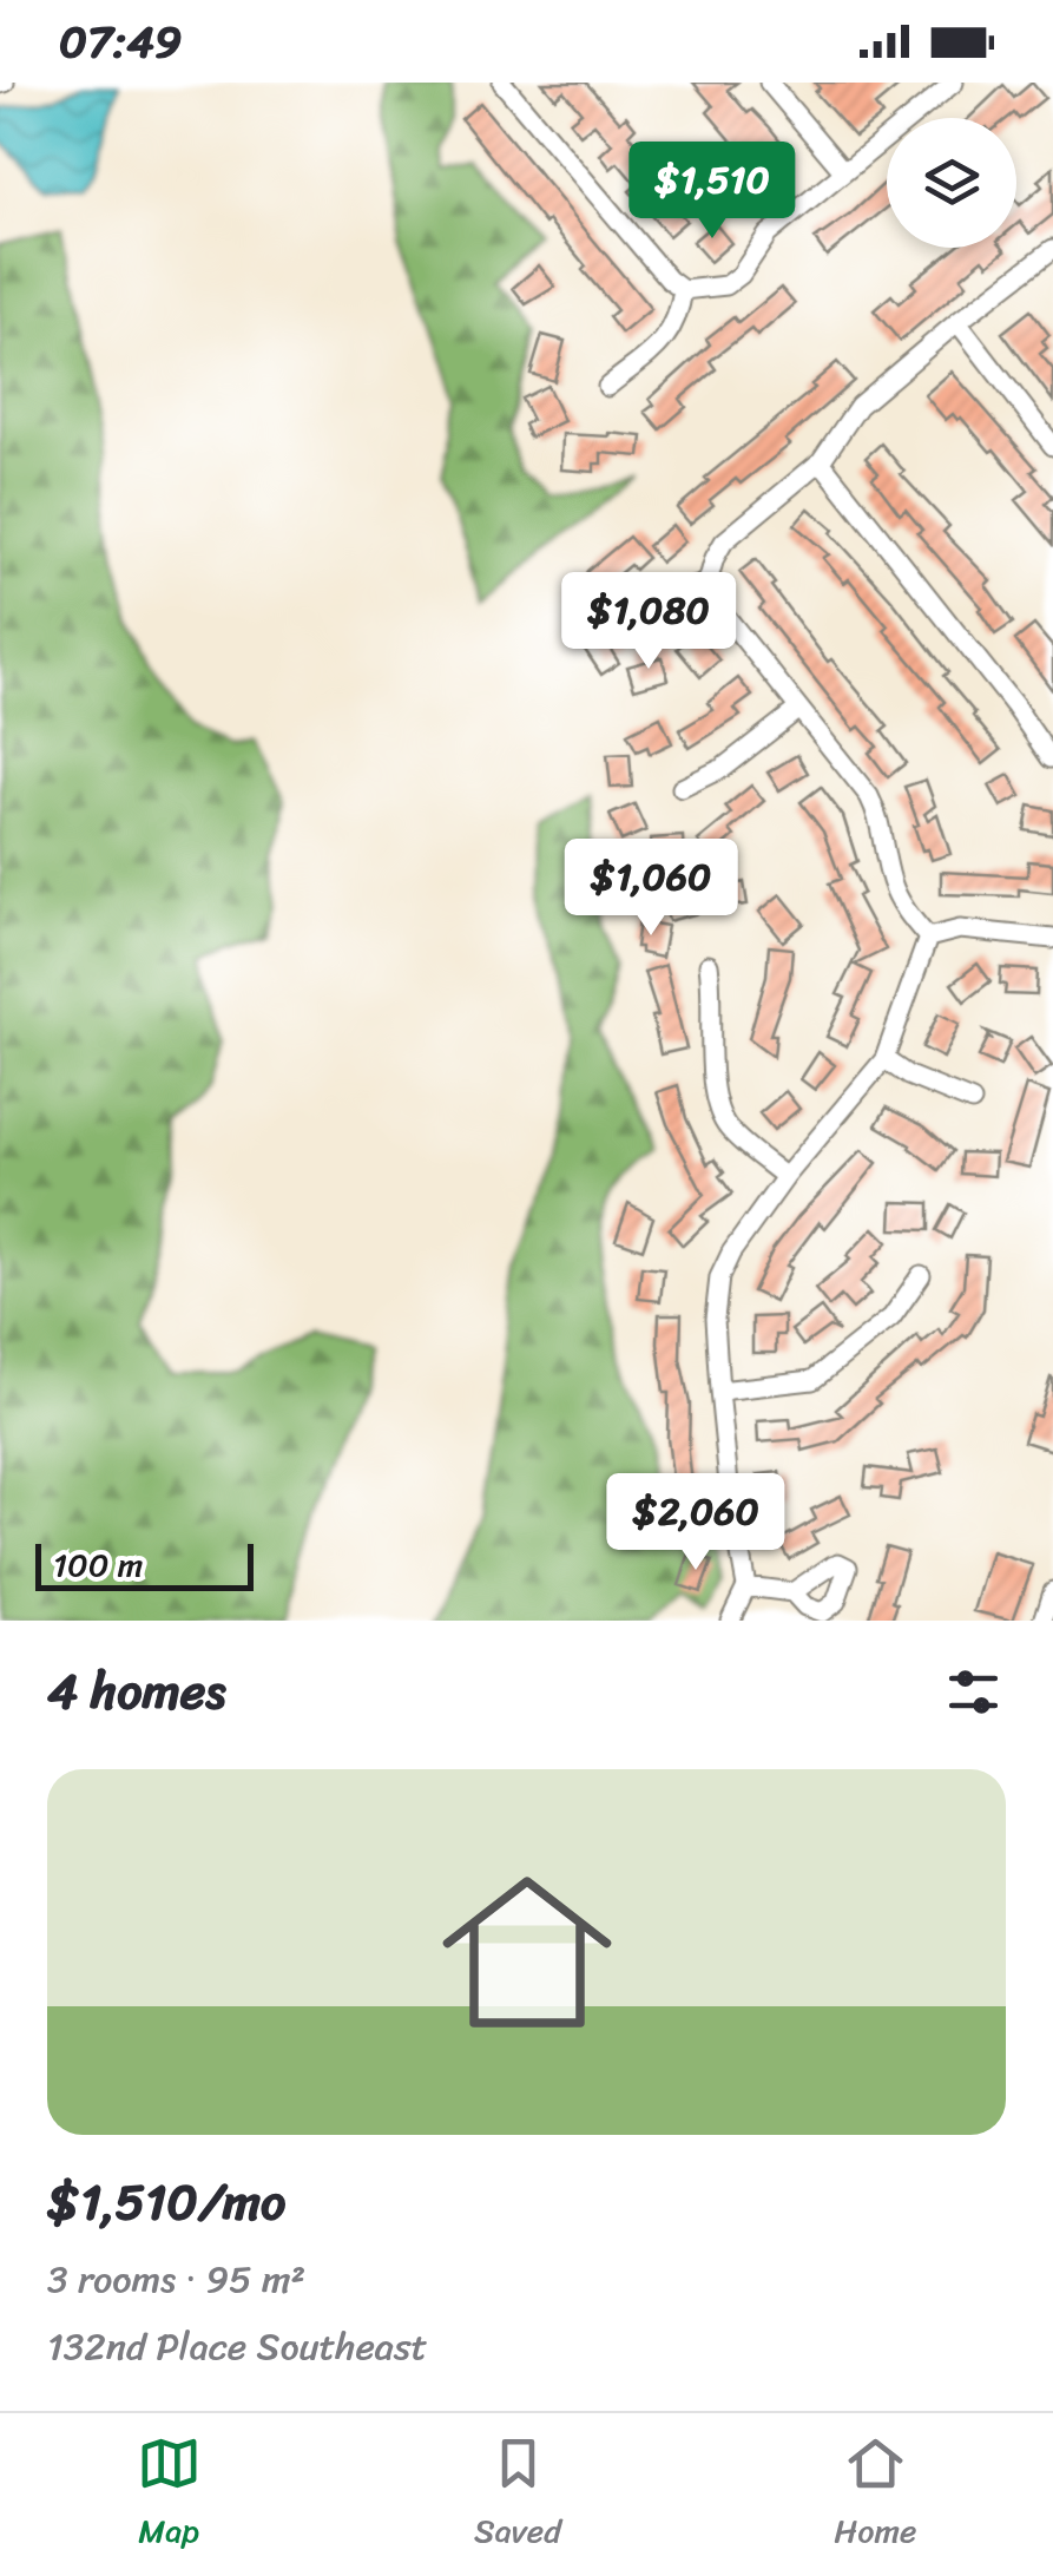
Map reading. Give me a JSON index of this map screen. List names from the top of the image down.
{
  "scale_bar": "100 m",
  "page": {
    "status": "07:49",
    "price": [
      "$1,510",
      "$1,080",
      "$1,060",
      "$2,060"
    ],
    "scale": "100 m",
    "heading": "4 homes",
    "list": [
      {
        "name": "$1,510/mo",
        "note": "3 rooms · 95 m² · 132nd Place Southeast"
      }
    ],
    "tabs": ["Map", "Saved", "Home"]
  }
}
